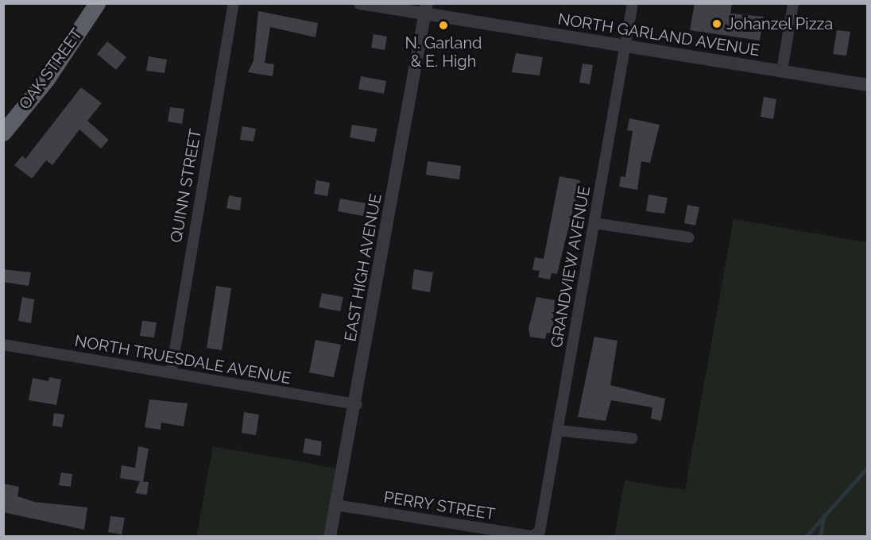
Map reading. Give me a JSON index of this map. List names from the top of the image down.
{
  "streets": {
    "highway": ["OAK STREET"],
    "street": [
      "NORTH GARLAND AVENUE",
      "QUINN STREET",
      "GRANDVIEW AVENUE",
      "EAST HIGH AVENUE",
      "NORTH TRUESDALE AVENUE",
      "PERRY STREET"
    ]
  },
  "crossings": [
    ["NORTH GARLAND AVENUE", "GRANDVIEW AVENUE"],
    ["NORTH GARLAND AVENUE", "EAST HIGH AVENUE"],
    ["QUINN STREET", "NORTH TRUESDALE AVENUE"],
    ["GRANDVIEW AVENUE", "PERRY STREET"],
    ["EAST HIGH AVENUE", "NORTH TRUESDALE AVENUE"],
    ["EAST HIGH AVENUE", "PERRY STREET"]
  ],
  "places": ["Johanzel Pizza", "N. Garland & E. High"]
}
